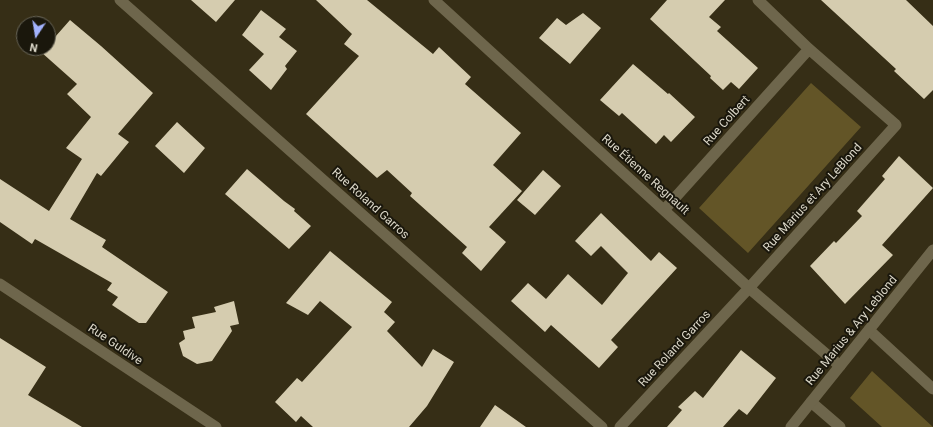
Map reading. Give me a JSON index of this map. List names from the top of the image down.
{
  "streets": {
    "street": [
      "Rue Colbert",
      "Rue Étienne Regnault",
      "Rue Marius et Ary LeBlond",
      "Rue Roland Garros",
      "Rue Marius & Ary Leblond",
      "Rue Guldive"
    ]
  },
  "crossings": [
    ["Rue Colbert", "Rue Étienne Regnault"],
    ["Rue Colbert", "Rue Marius et Ary LeBlond"],
    ["Rue Étienne Regnault", "Rue Marius et Ary LeBlond"],
    ["Rue Étienne Regnault", "Rue Roland Garros"],
    ["Rue Étienne Regnault", "Rue Marius & Ary Leblond"],
    ["Rue Marius et Ary LeBlond", "Rue Roland Garros"]
  ],
  "north": "bottom"
}
